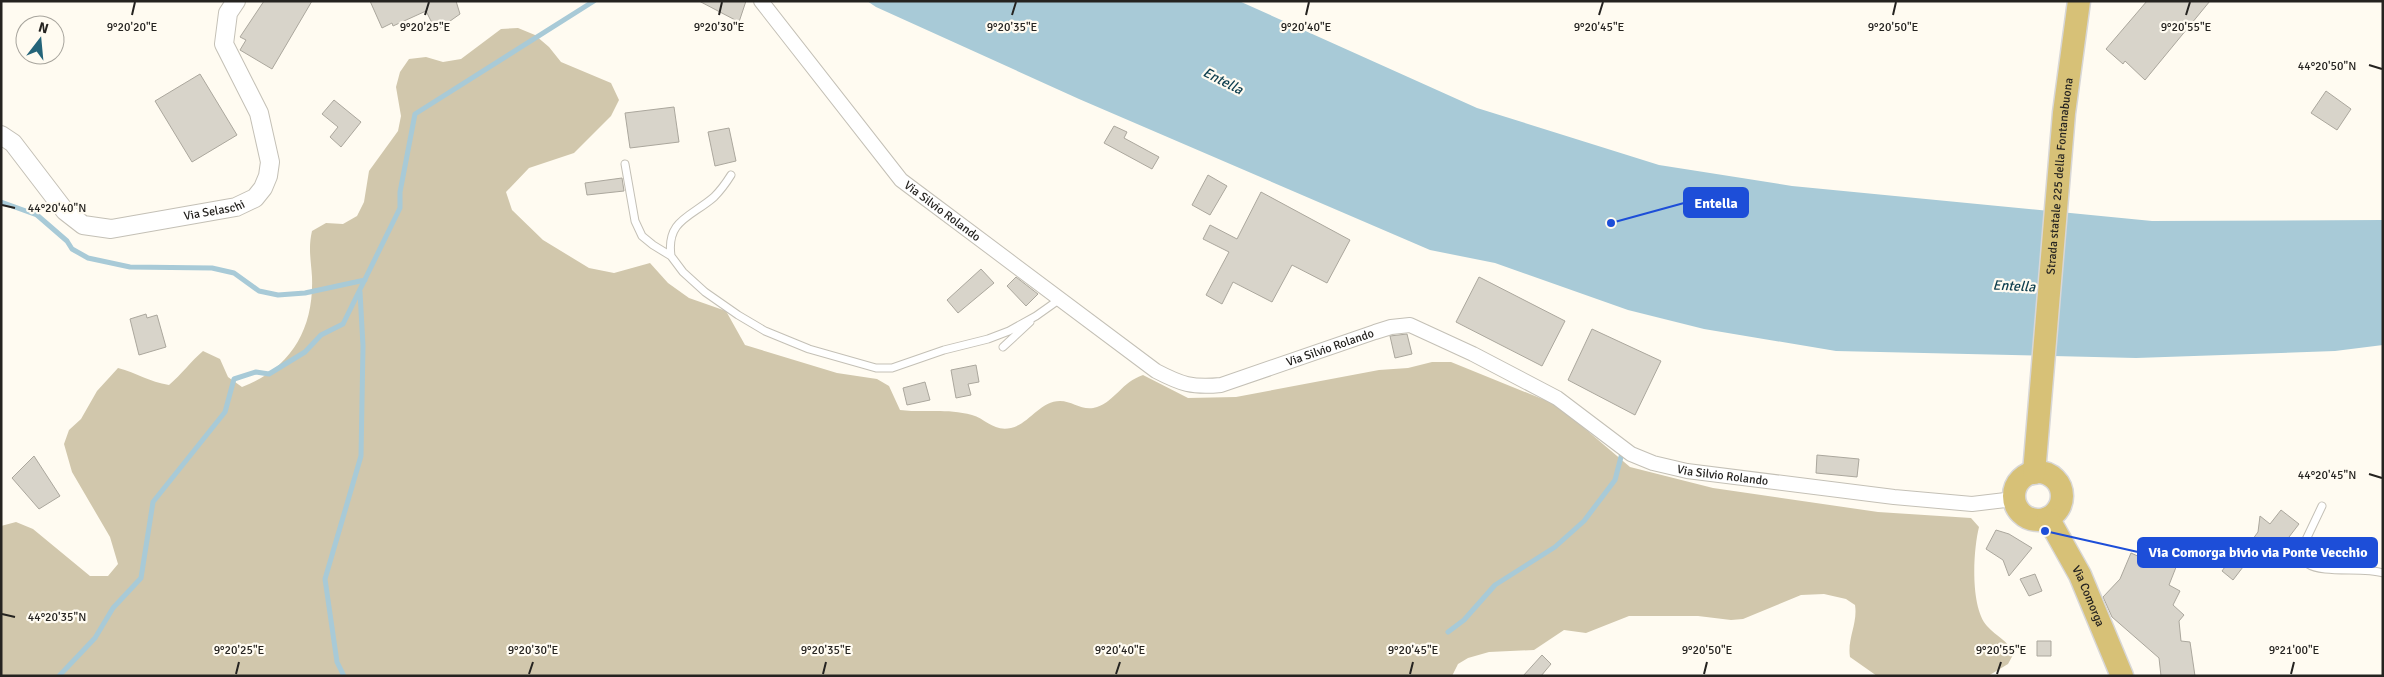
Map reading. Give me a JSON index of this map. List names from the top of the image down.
{
  "streets": {
    "main road": ["Strada statale 225 della Fontanabuona", "Via Comorga"],
    "street": ["Via Selaschi", "Via Silvio Rolando"]
  },
  "crossings": [
    ["Strada statale 225 della Fontanabuona", "Via Silvio Rolando"],
    ["Strada statale 225 della Fontanabuona", "Via Comorga"],
    ["Via Silvio Rolando", "Via Comorga"]
  ],
  "water": ["Entella"],
  "places": ["Entella", "Via Comorga bivio via Ponte Vecchio"],
  "north": "top",
  "coordinates": [
    "9°20'20\"E",
    "9°20'25\"E",
    "9°20'30\"E",
    "9°20'35\"E",
    "9°20'40\"E",
    "9°20'45\"E",
    "9°20'50\"E",
    "9°20'55\"E",
    "44°20'50\"N",
    "44°20'40\"N",
    "44°20'45\"N",
    "44°20'35\"N",
    "9°21'00\"E"
  ]
}
